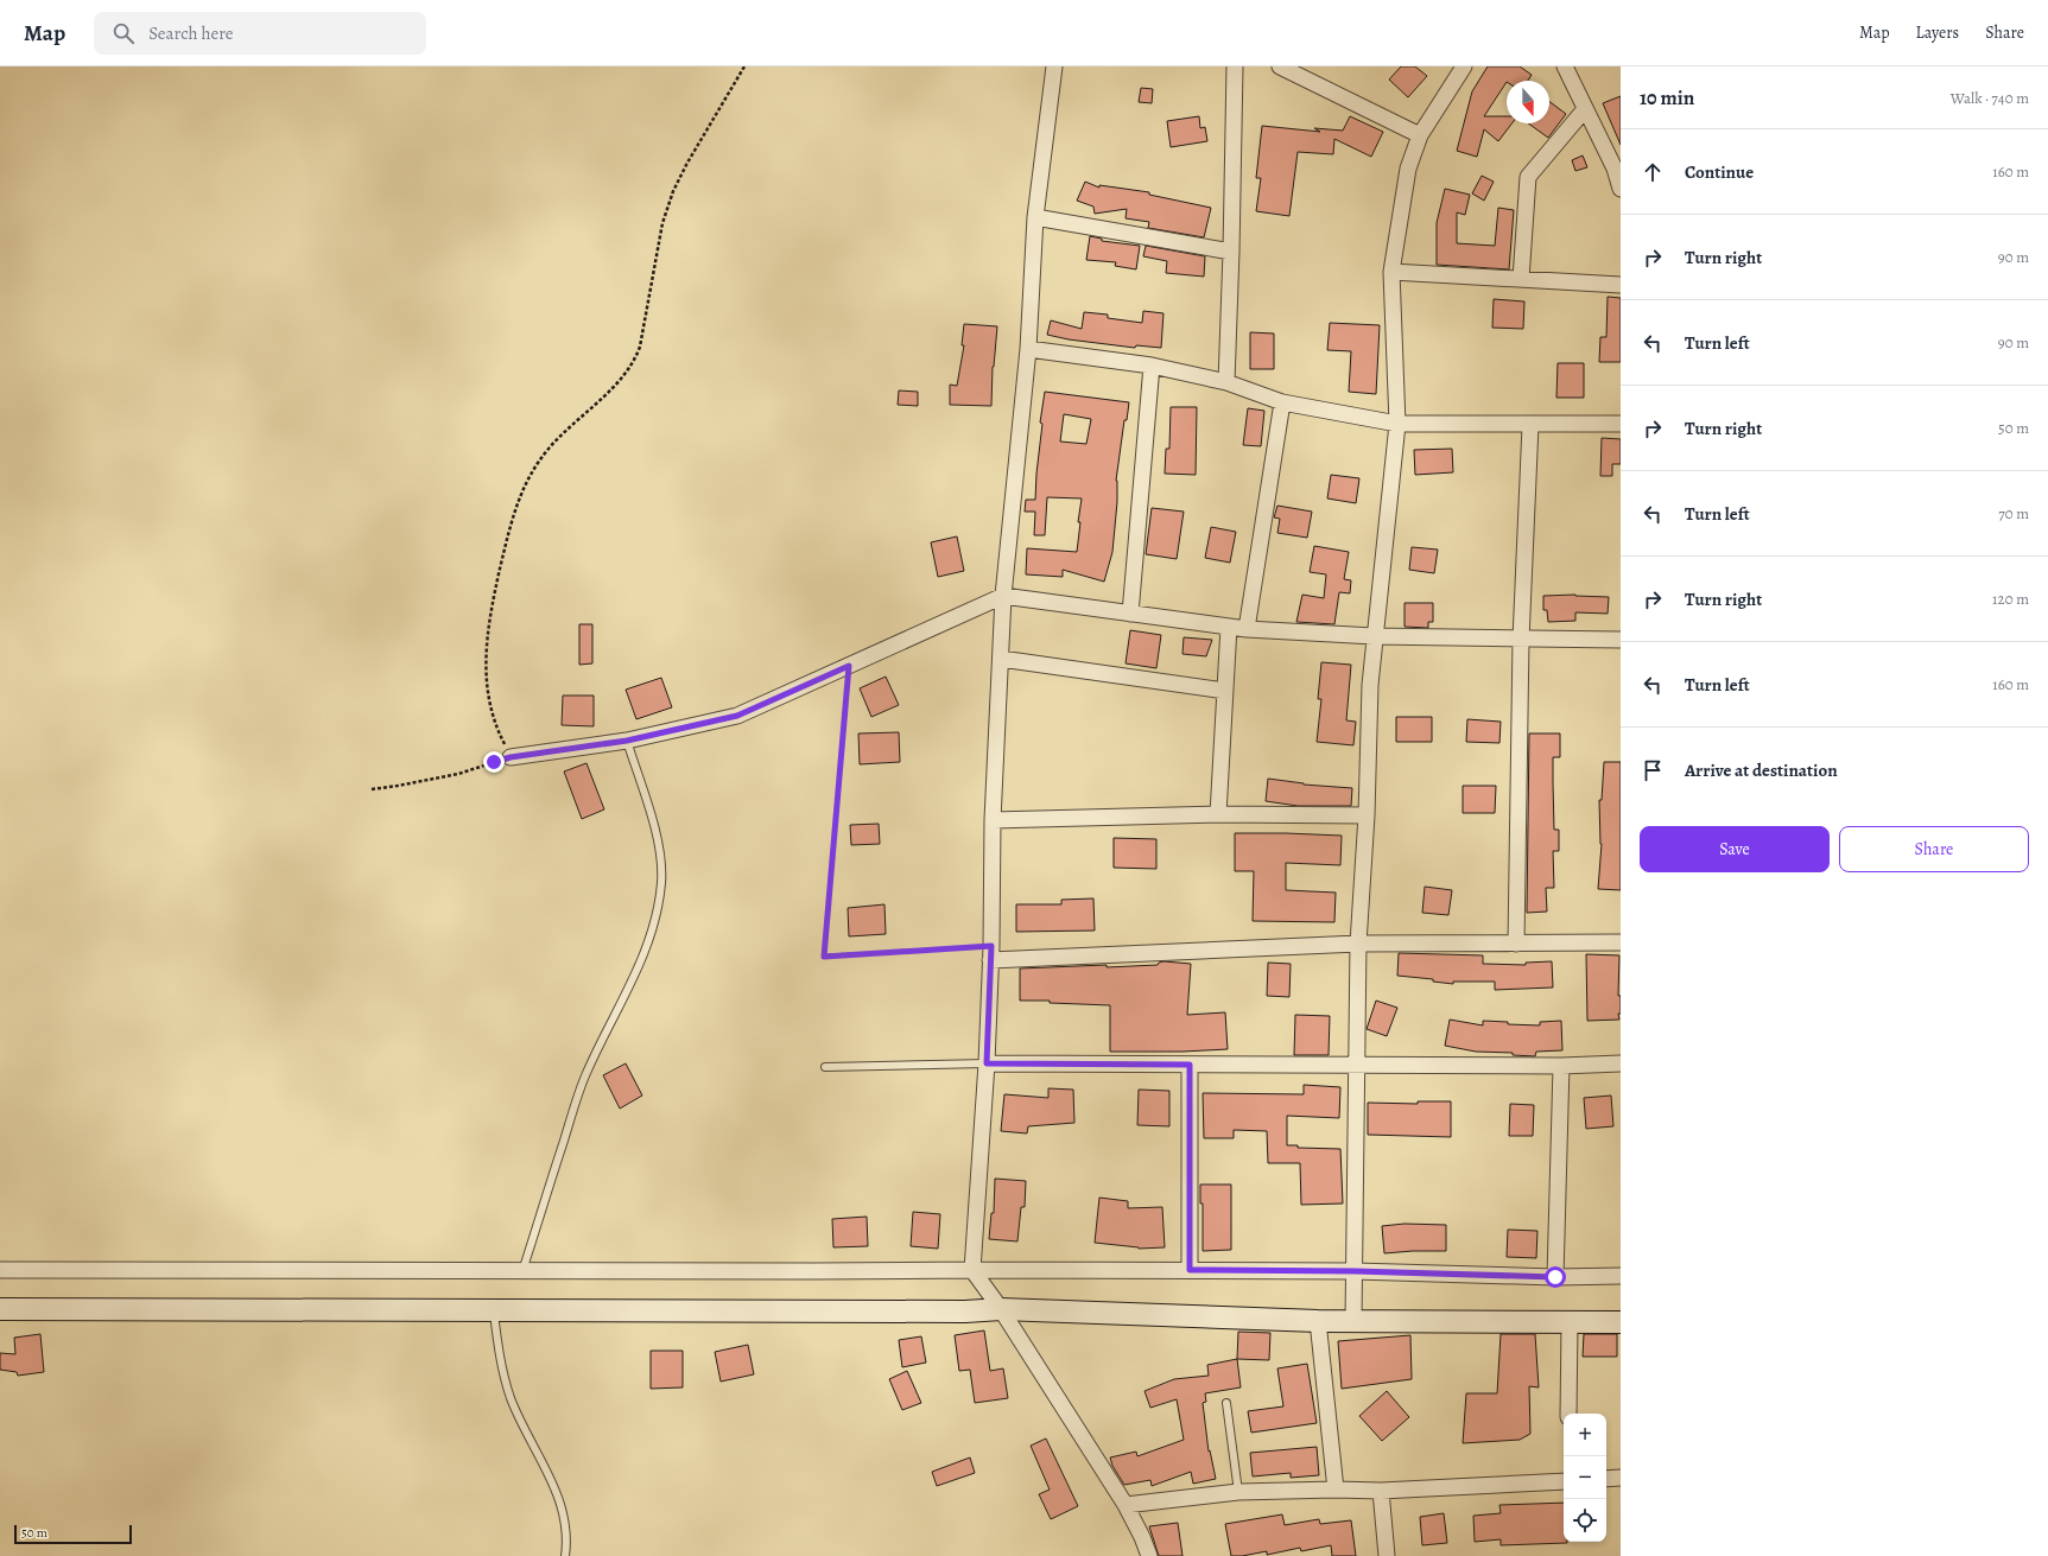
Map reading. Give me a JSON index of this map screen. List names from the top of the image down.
{
  "scale_bar": "50 m",
  "north": "bottom",
  "page": {
    "header": "Map",
    "search": "Search here",
    "nav": ["Map", "Layers", "Share"],
    "heading": ["10 min", "Walk · 740 m"],
    "list": [
      ["Continue", "160 m"],
      ["Turn right", "90 m"],
      ["Turn left", "90 m"],
      ["Turn right", "50 m"],
      ["Turn left", "70 m"],
      ["Turn right", "120 m"],
      ["Turn left", "160 m"],
      "Arrive at destination"
    ],
    "buttons": ["Save", "Share"],
    "map_buttons": ["+", "−"],
    "scale": "50 m"
  }
}
